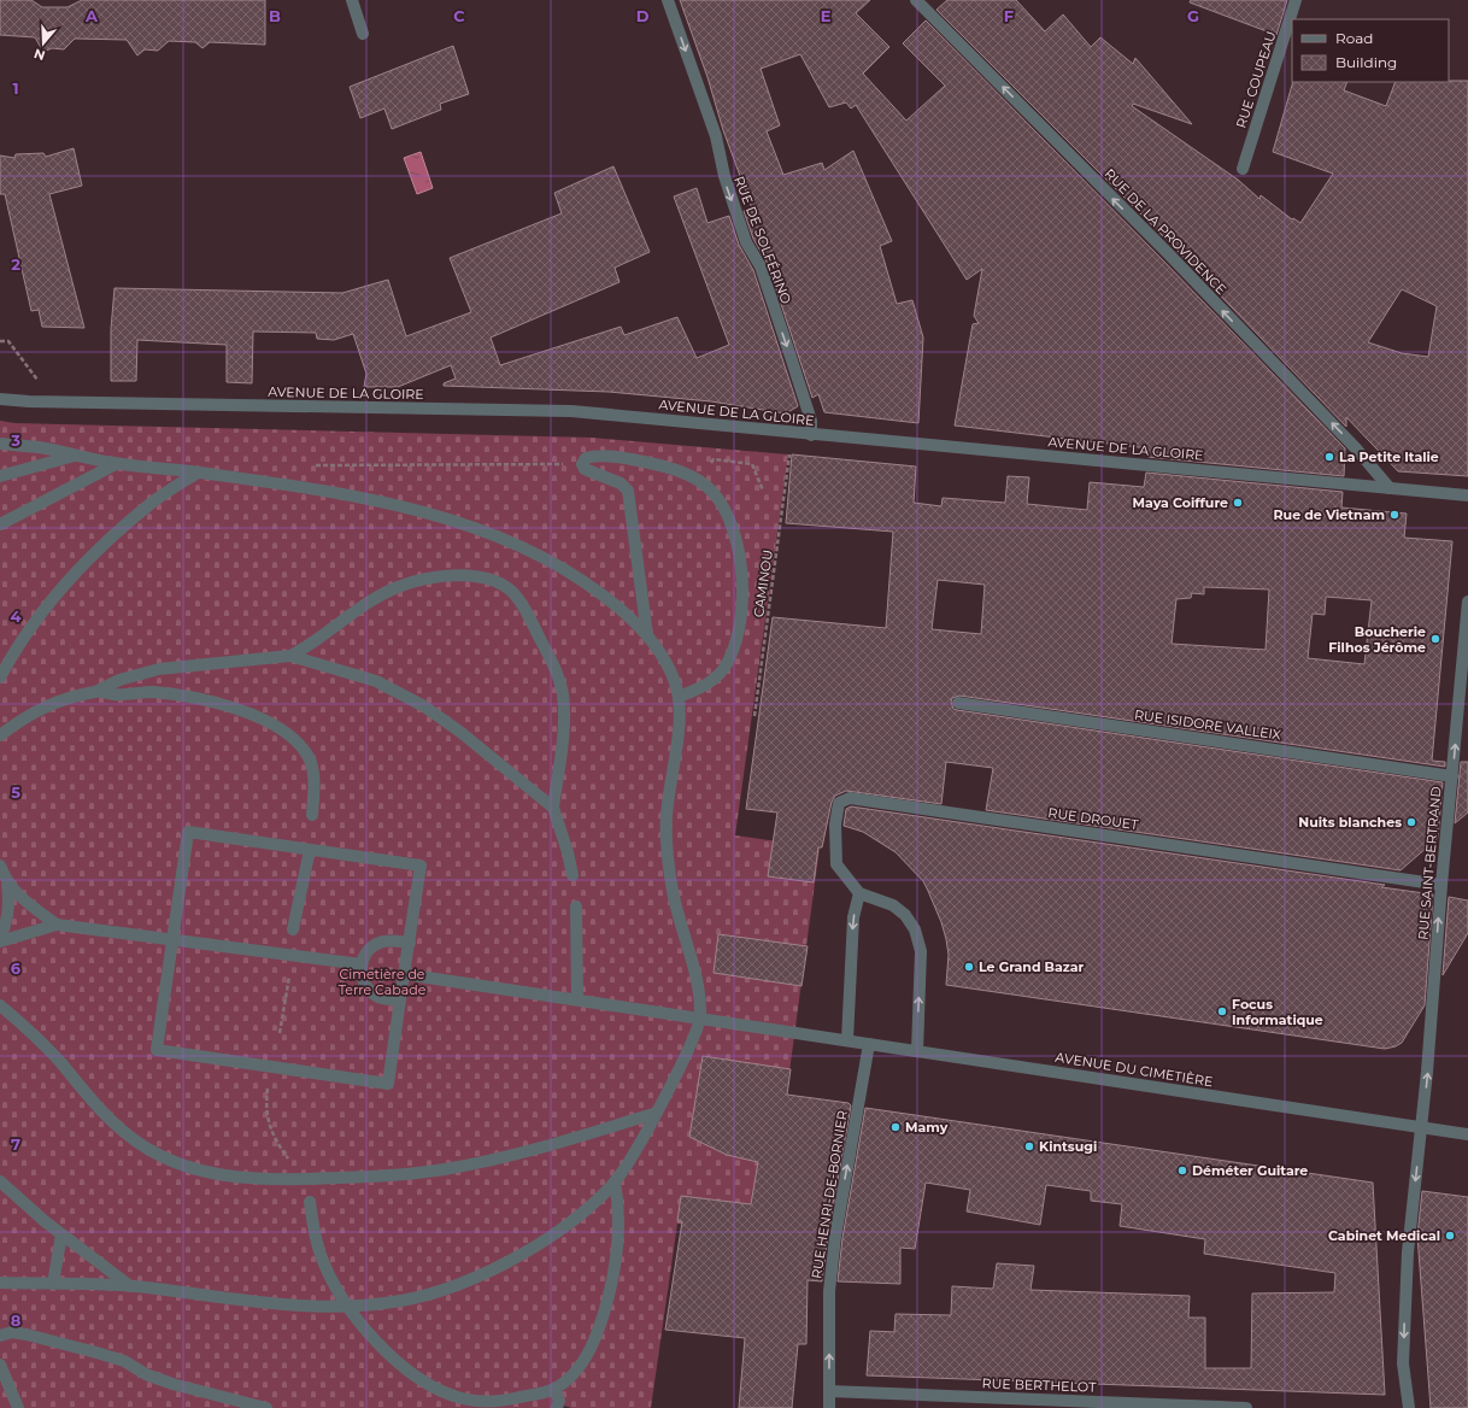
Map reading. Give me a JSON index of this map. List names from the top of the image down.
{
  "streets": {
    "street": [
      "RUE COUPEAU",
      "RUE DE LA PROVIDENCE",
      "RUE DE SOLFÉRINO",
      "AVENUE DE LA GLOIRE",
      "RUE ISIDORE VALLEIX",
      "RUE DROUET",
      "RUE SAINT-BERTRAND",
      "AVENUE DU CIMETIÈRE",
      "RUE HENRI-DE-BORNIER",
      "RUE BERTHELOT"
    ],
    "path": ["CAMINOU"]
  },
  "crossings": [
    ["RUE DE LA PROVIDENCE", "AVENUE DE LA GLOIRE"],
    ["RUE DE SOLFÉRINO", "AVENUE DE LA GLOIRE"],
    ["RUE ISIDORE VALLEIX", "RUE SAINT-BERTRAND"],
    ["RUE DROUET", "RUE SAINT-BERTRAND"],
    ["RUE SAINT-BERTRAND", "AVENUE DU CIMETIÈRE"],
    ["AVENUE DU CIMETIÈRE", "RUE HENRI-DE-BORNIER"],
    ["RUE HENRI-DE-BORNIER", "RUE BERTHELOT"]
  ],
  "one_way": ["RUE DE LA PROVIDENCE", "RUE DE SOLFÉRINO", "RUE HENRI-DE-BORNIER"],
  "parks": ["Cimetière de Terre Cabade"],
  "places": [
    "La Petite Italie",
    "Maya Coiffure",
    "Rue de Vietnam",
    "Boucherie Filhos Jérôme",
    "Nuits blanches",
    "Le Grand Bazar",
    "Focus Informatique",
    "Mamy",
    "Kintsugi",
    "Déméter Guitare",
    "Cabinet Medical"
  ],
  "legend": ["Road", "Building"],
  "north": "bottom",
  "grid": {
    "columns": [
      "A",
      "B",
      "C",
      "D",
      "E",
      "F",
      "G"
    ],
    "rows": [
      "1",
      "2",
      "3",
      "4",
      "5",
      "6",
      "7",
      "8"
    ]
  }
}
